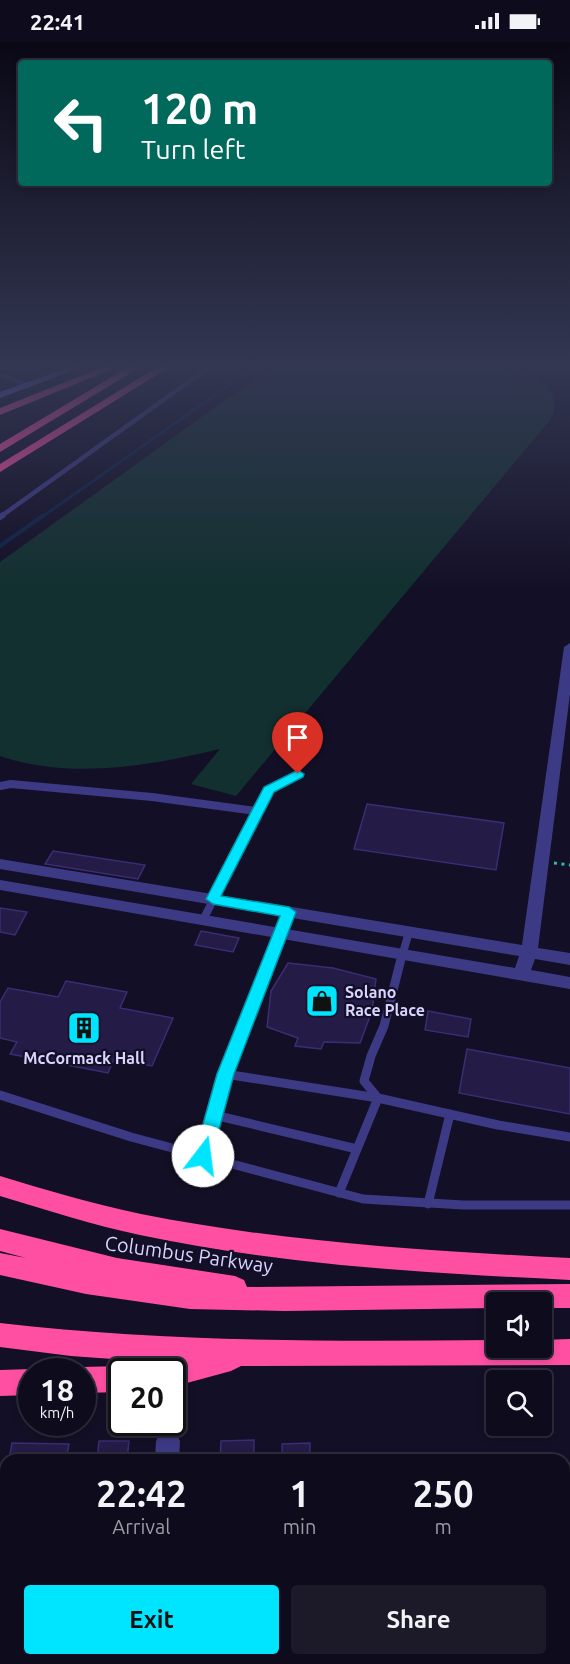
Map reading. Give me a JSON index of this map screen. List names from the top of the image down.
{
  "streets": {
    "highway": ["Columbus Parkway"]
  },
  "places": {
    "shop": ["Solano Race Place"],
    "building": ["McCormack Hall"]
  },
  "page": {
    "status": "22:41",
    "turn": ["120 m", "Turn left"],
    "speed": "18 km/h",
    "limit": "20",
    "eta": [
      "22:42",
      "Arrival",
      "1",
      "min",
      "250",
      "m"
    ],
    "buttons": ["Exit", "Share"]
  }
}
